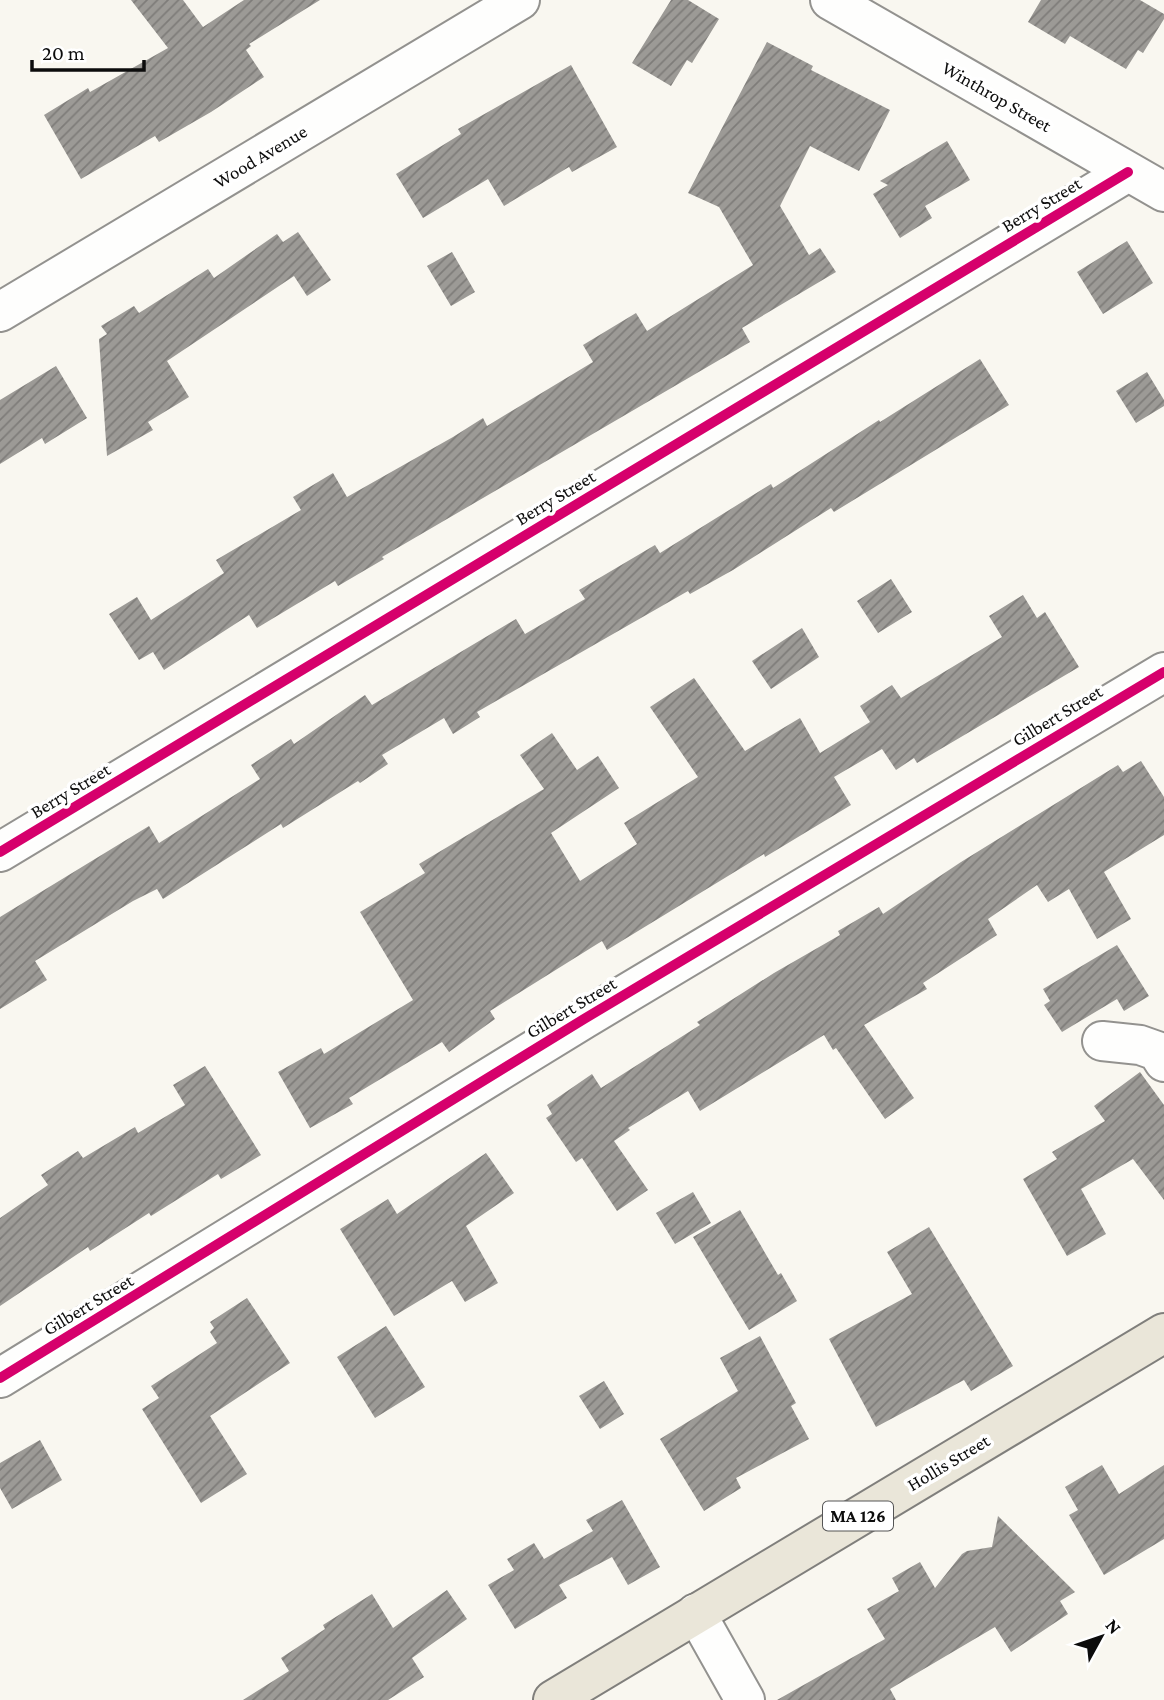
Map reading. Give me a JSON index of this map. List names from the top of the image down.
{
  "streets": {
    "main road": ["Hollis Street", "MA 126"],
    "street": [
      "Winthrop Street",
      "Wood Avenue",
      "Berry Street",
      "Gilbert Street"
    ]
  },
  "crossings": [
    ["Winthrop Street", "Berry Street"]
  ],
  "scale_bar": "20 m",
  "north": "top right"
}
